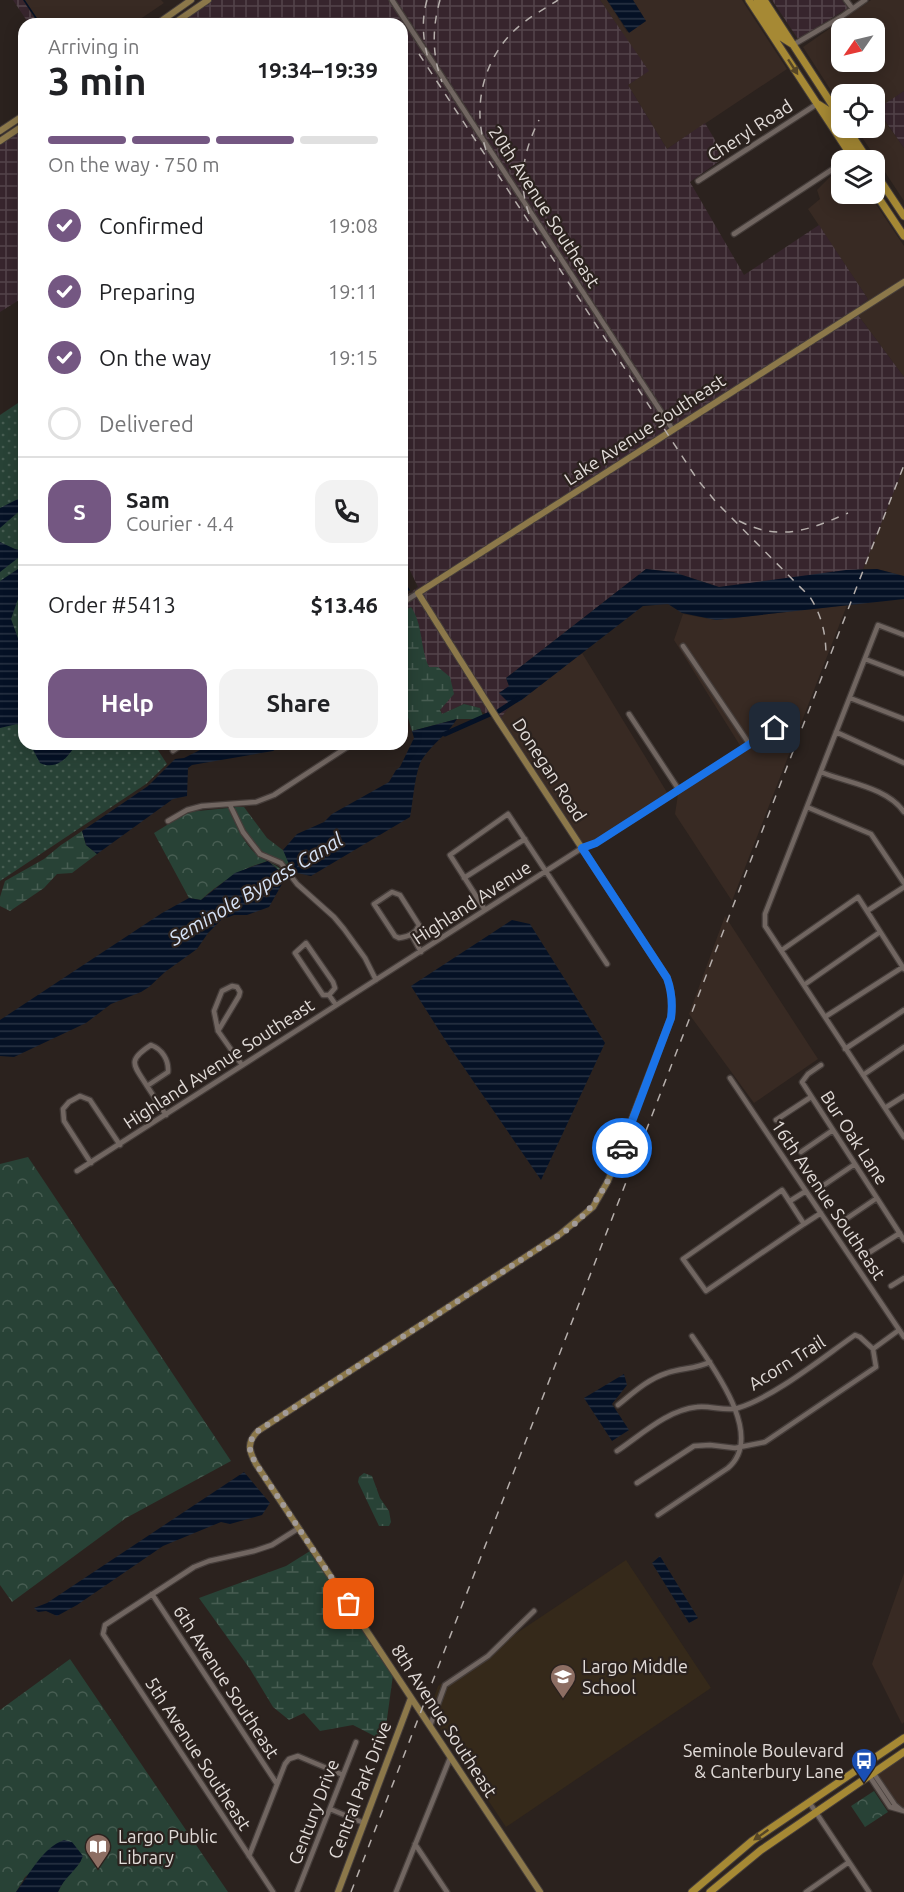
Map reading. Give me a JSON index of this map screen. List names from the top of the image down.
{
  "streets": {
    "street": [
      "Cheryl Road",
      "20th Avenue Southeast",
      "Lake Avenue Southeast",
      "Donegan Road",
      "Highland Avenue",
      "Highland Avenue Southeast",
      "Bur Oak Lane",
      "16th Avenue Southeast",
      "Acorn Trail",
      "6th Avenue Southeast",
      "8th Avenue Southeast",
      "5th Avenue Southeast",
      "Central Park Drive",
      "Century Drive"
    ]
  },
  "crossings": [
    ["20th Avenue Southeast", "Lake Avenue Southeast"],
    ["Lake Avenue Southeast", "Donegan Road"],
    ["Donegan Road", "Highland Avenue"],
    ["Donegan Road", "8th Avenue Southeast"],
    ["Highland Avenue", "Highland Avenue Southeast"],
    ["6th Avenue Southeast", "5th Avenue Southeast"],
    ["8th Avenue Southeast", "Central Park Drive"]
  ],
  "water": ["Seminole Bypass Canal"],
  "places": {
    "school or university": ["Largo Middle School"],
    "bus stop": ["Seminole Boulevard & Canterbury Lane"],
    "library": ["Largo Public Library"]
  },
  "north": "bottom left",
  "page": {
    "heading": ["3 min", "Arriving in", "19:34–19:39"],
    "panel": [
      "Sam",
      "Courier · 4.4",
      "Order #5413",
      "$13.46"
    ],
    "bar": "On the way · 750 m",
    "list": [
      ["Confirmed", "19:08"],
      ["Preparing", "19:11"],
      ["On the way", "19:15"],
      "Delivered"
    ],
    "round": "S",
    "buttons": ["Help", "Share"]
  }
}
